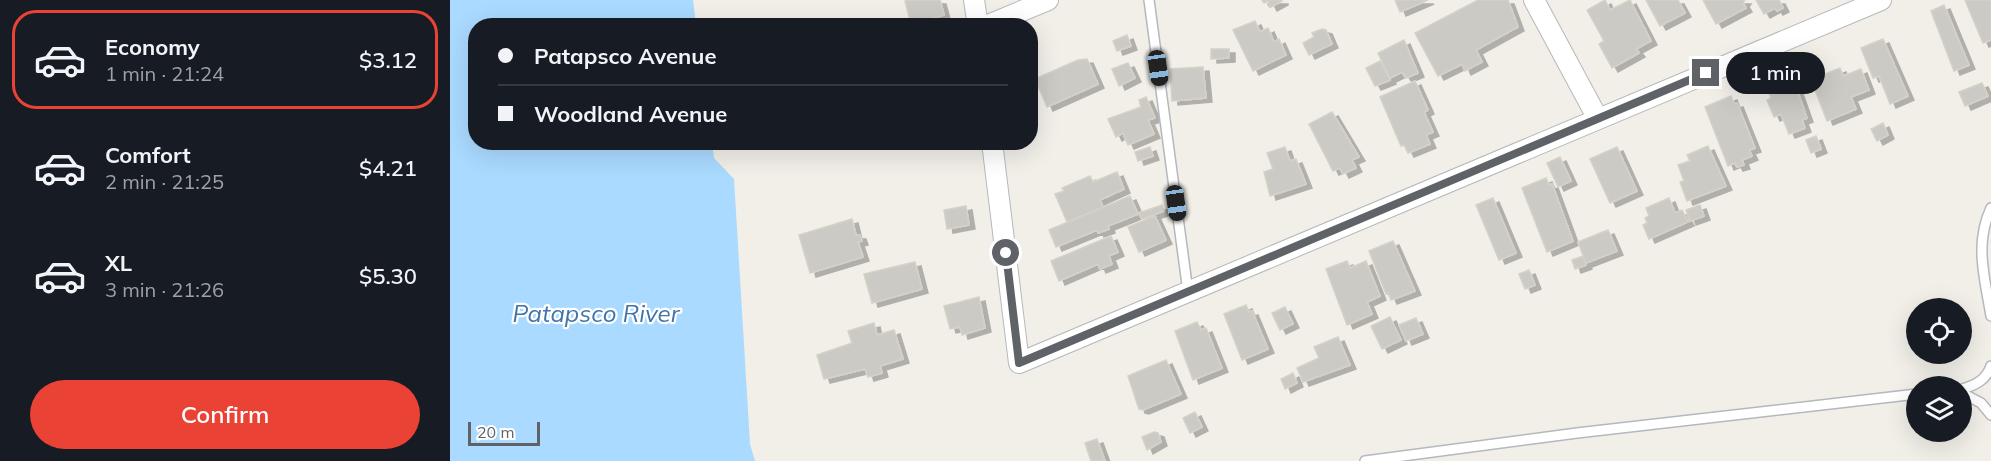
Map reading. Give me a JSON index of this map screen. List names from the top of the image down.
{
  "water": ["Patapsco River"],
  "scale_bar": "20 m",
  "page": {
    "list": [
      {
        "name": "Economy",
        "note": "1 min · 21:24",
        "value": "$3.12"
      },
      {
        "name": "Comfort",
        "note": "2 min · 21:25",
        "value": "$4.21"
      },
      {
        "name": "XL",
        "note": "3 min · 21:26",
        "value": "$5.30"
      }
    ],
    "banner": ["Patapsco Avenue", "Woodland Avenue"],
    "bubble": "1 min",
    "buttons": "Confirm",
    "scale": "20 m"
  }
}
